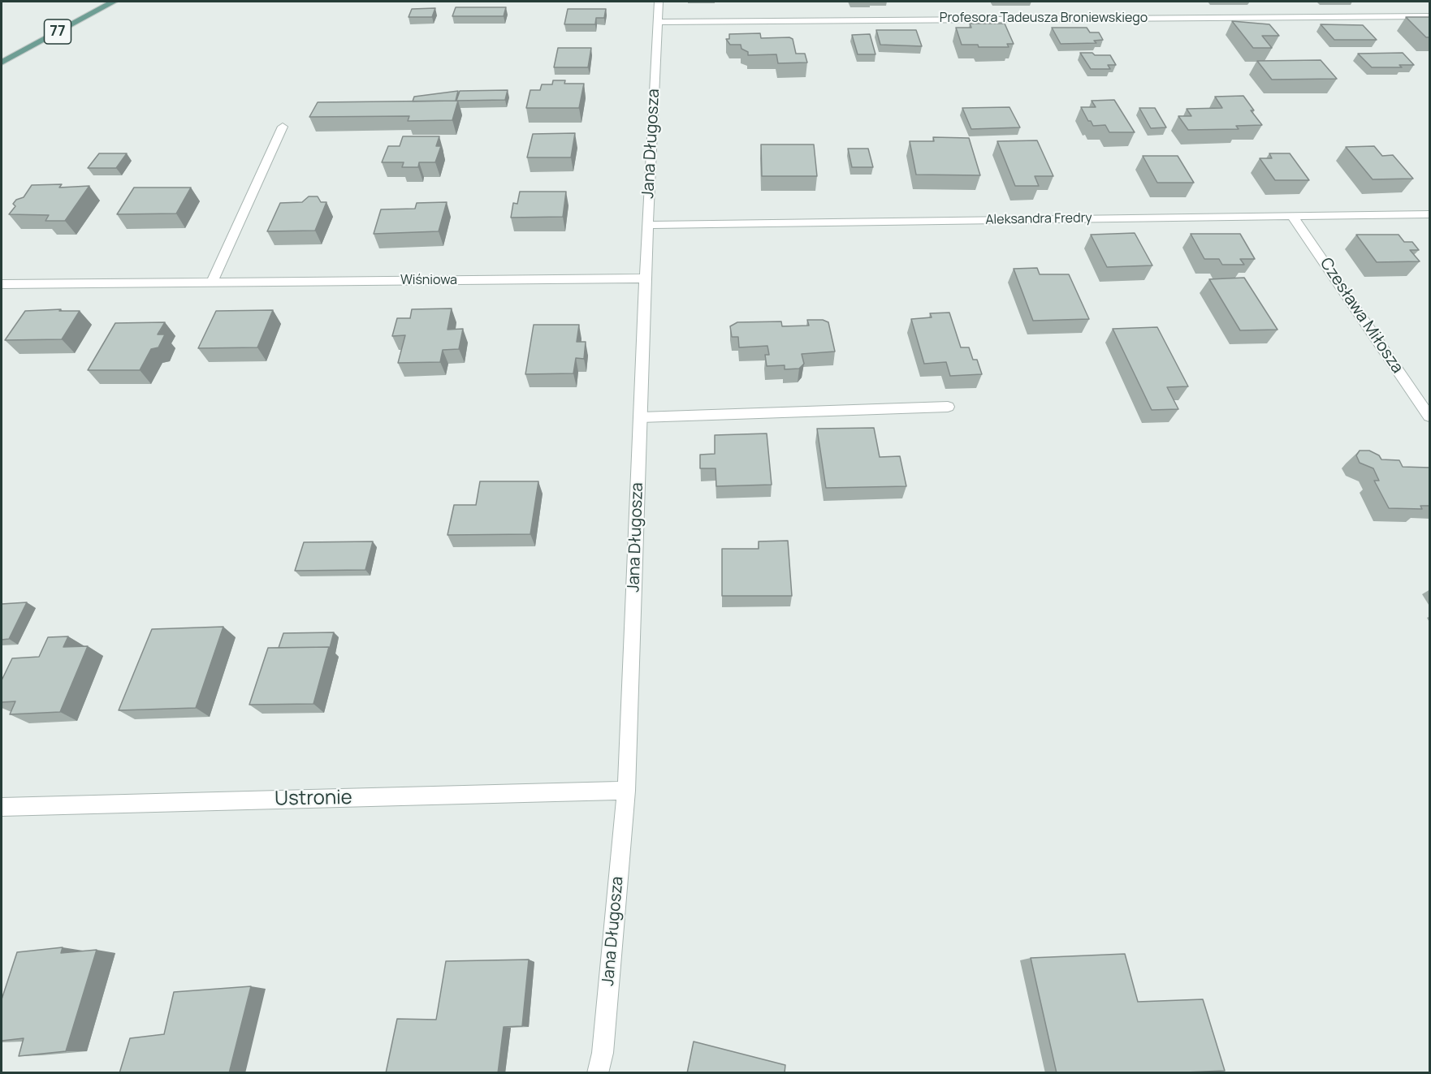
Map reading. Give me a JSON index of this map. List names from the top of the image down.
{
  "streets": {
    "main road": ["77"],
    "street": [
      "Profesora Tadeusza Broniewskiego",
      "Jana Długosza",
      "Aleksandra Fredry",
      "Wiśniowa",
      "Czesława Miłosza",
      "Ustronie"
    ]
  },
  "crossings": [
    ["Profesora Tadeusza Broniewskiego", "Jana Długosza"],
    ["Jana Długosza", "Aleksandra Fredry"],
    ["Jana Długosza", "Wiśniowa"],
    ["Jana Długosza", "Ustronie"],
    ["Aleksandra Fredry", "Czesława Miłosza"]
  ]
}
